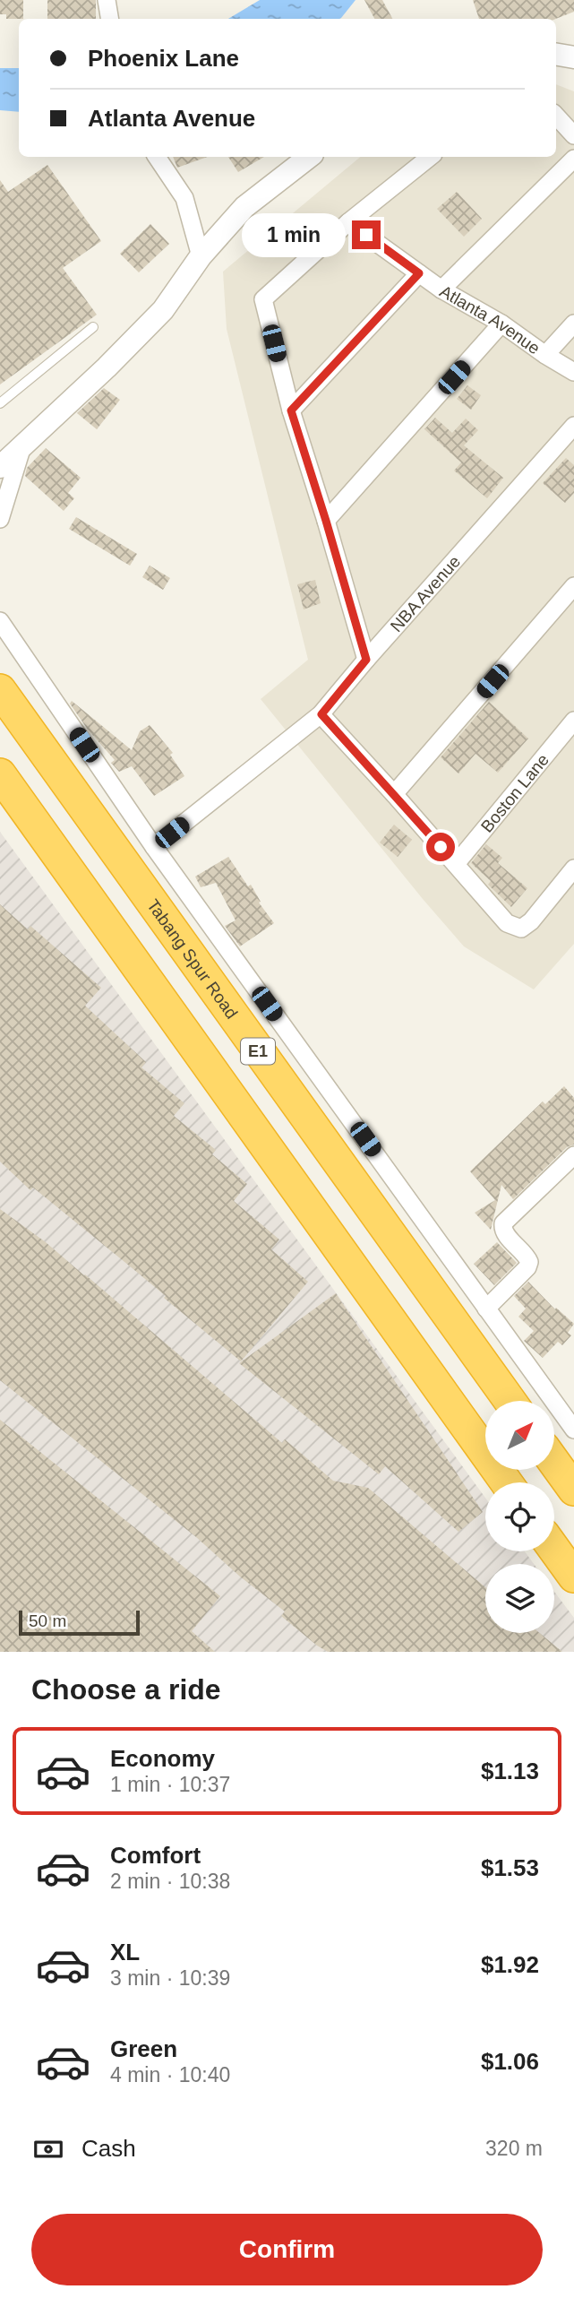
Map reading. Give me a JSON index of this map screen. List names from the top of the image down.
{
  "streets": {
    "highway": ["Tabang Spur Road", "E1"],
    "street": ["Atlanta Avenue", "NBA Avenue", "Boston Lane"]
  },
  "scale_bar": "50 m",
  "north": "top right",
  "page": {
    "banner": ["Phoenix Lane", "Atlanta Avenue"],
    "bubble": "1 min",
    "scale": "50 m",
    "heading": "Choose a ride",
    "list": [
      {
        "name": "Economy",
        "note": "1 min · 10:37",
        "value": "$1.13"
      },
      {
        "name": "Comfort",
        "note": "2 min · 10:38",
        "value": "$1.53"
      },
      {
        "name": "XL",
        "note": "3 min · 10:39",
        "value": "$1.92"
      },
      {
        "name": "Green",
        "note": "4 min · 10:40",
        "value": "$1.06"
      }
    ],
    "pay": ["Cash", "320 m"],
    "buttons": "Confirm"
  }
}
